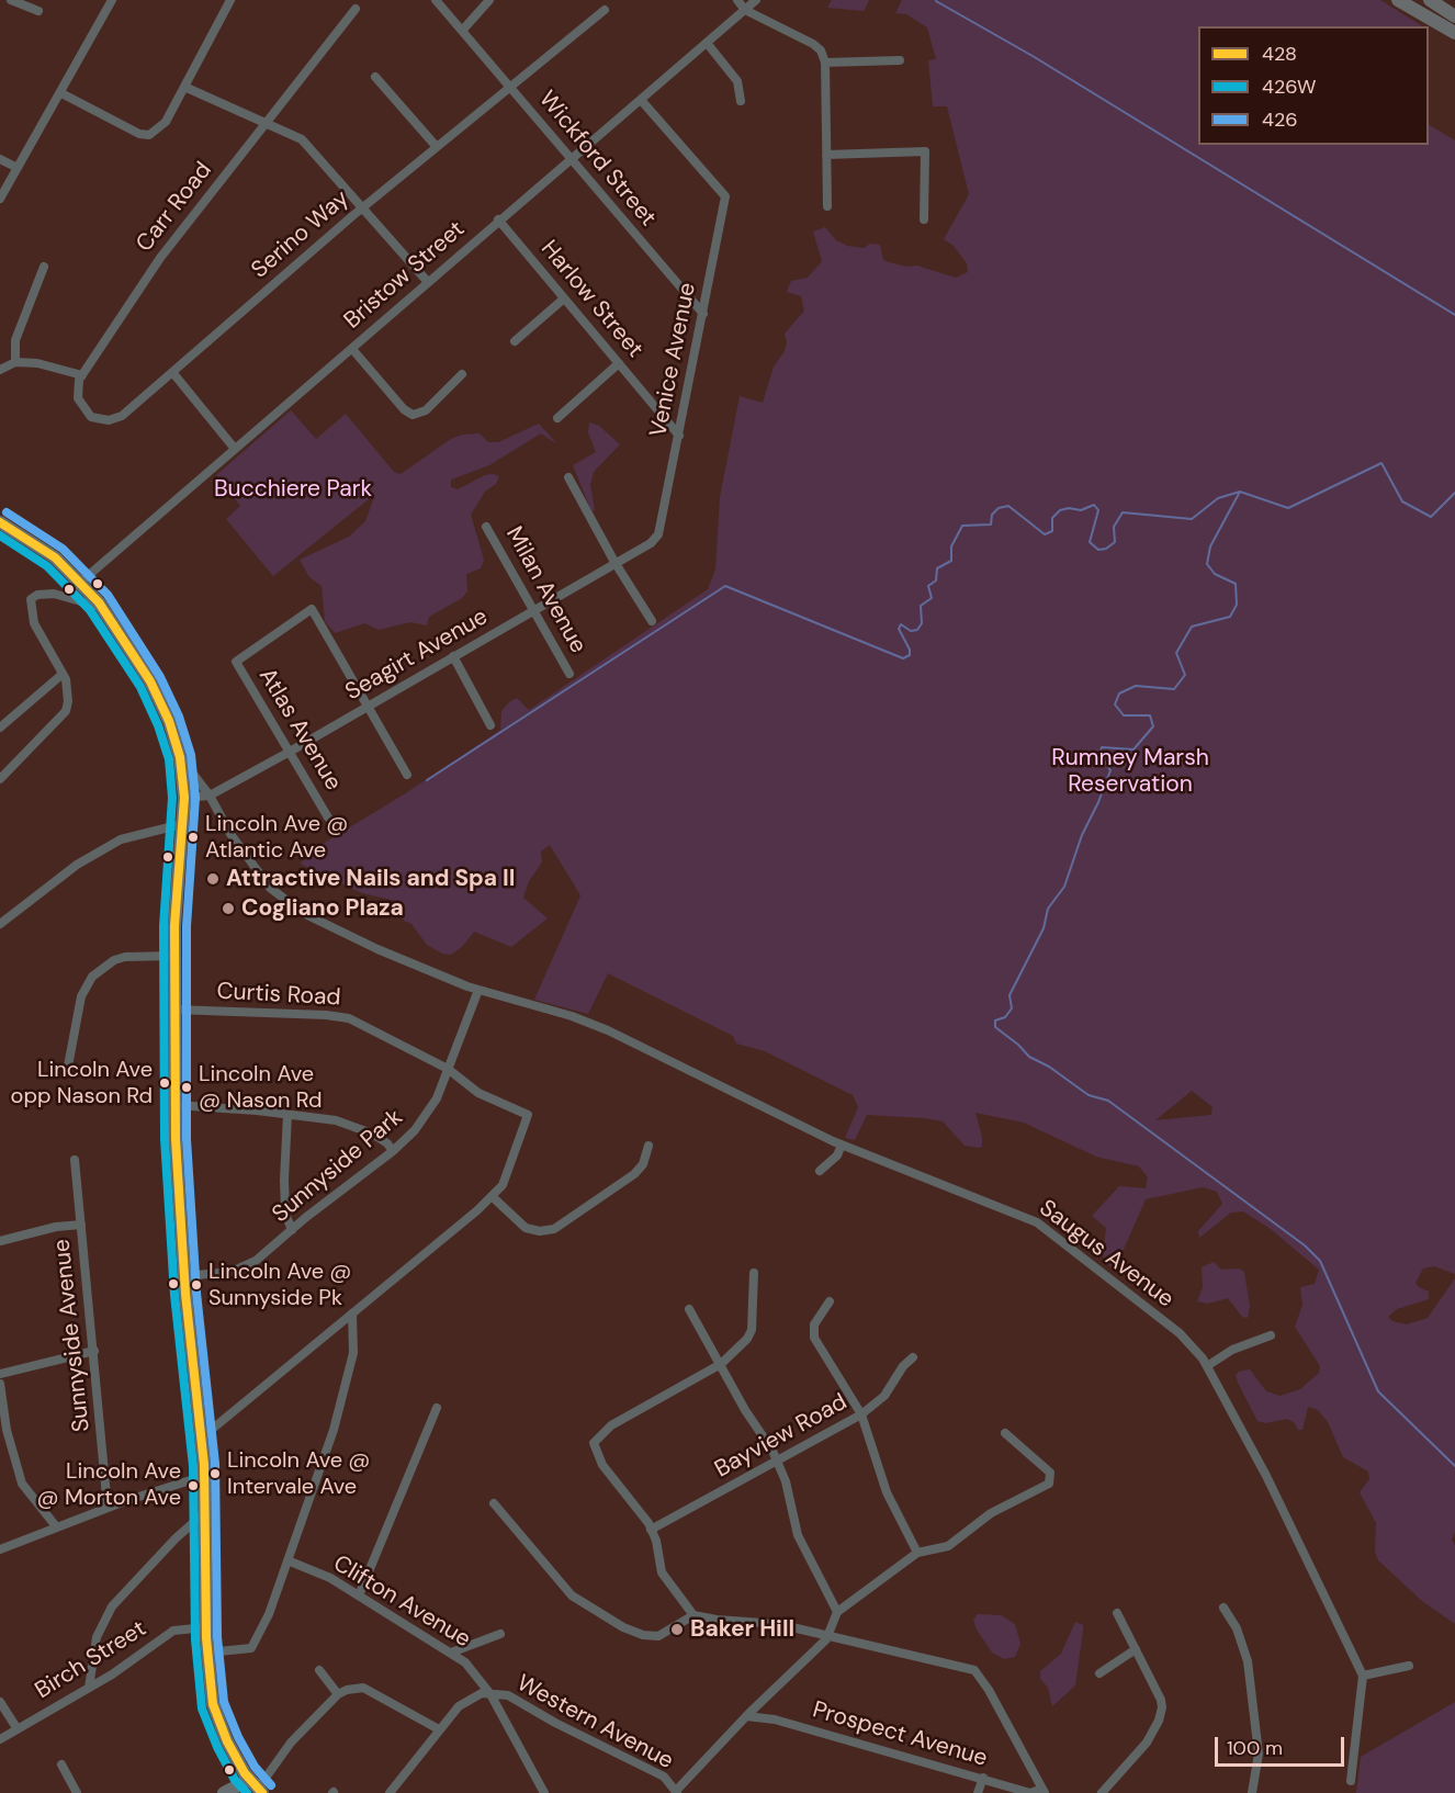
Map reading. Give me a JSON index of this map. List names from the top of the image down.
{
  "streets": {
    "street": [
      "Wickford Street",
      "Carr Road",
      "Serino Way",
      "Bristow Street",
      "Harlow Street",
      "Venice Avenue",
      "Milan Avenue",
      "Seagirt Avenue",
      "Atlas Avenue",
      "Curtis Road",
      "Sunnyside Park",
      "Saugus Avenue",
      "Sunnyside Avenue",
      "Bayview Road",
      "Clifton Avenue",
      "Birch Street",
      "Western Avenue",
      "Prospect Avenue"
    ]
  },
  "crossings": [
    ["Wickford Street", "Serino Way"],
    ["Wickford Street", "Bristow Street"],
    ["Wickford Street", "Venice Avenue"],
    ["Carr Road", "Serino Way"],
    ["Bristow Street", "Harlow Street"],
    ["Bristow Street", "Venice Avenue"],
    ["Harlow Street", "Venice Avenue"],
    ["Venice Avenue", "Seagirt Avenue"],
    ["Milan Avenue", "Seagirt Avenue"],
    ["Seagirt Avenue", "Atlas Avenue"],
    ["Seagirt Avenue", "Saugus Avenue"],
    ["Curtis Road", "Sunnyside Park"],
    ["Sunnyside Park", "Saugus Avenue"],
    ["Clifton Avenue", "Western Avenue"]
  ],
  "parks": ["Bucchiere Park", "Rumney Marsh Reservation"],
  "places": [
    "Lincoln Ave @ Atlantic Ave",
    "Attractive Nails and Spa II",
    "Cogliano Plaza",
    "Lincoln Ave opp Nason Rd",
    "Lincoln Ave @ Nason Rd",
    "Lincoln Ave @ Sunnyside Pk",
    "Lincoln Ave @ Intervale Ave",
    "Lincoln Ave @ Morton Ave",
    "Baker Hill"
  ],
  "lines": ["transit line 426", "transit line 428", "transit line 426W"],
  "legend": ["428", "426W", "426"],
  "scale_bar": "100 m"
}
